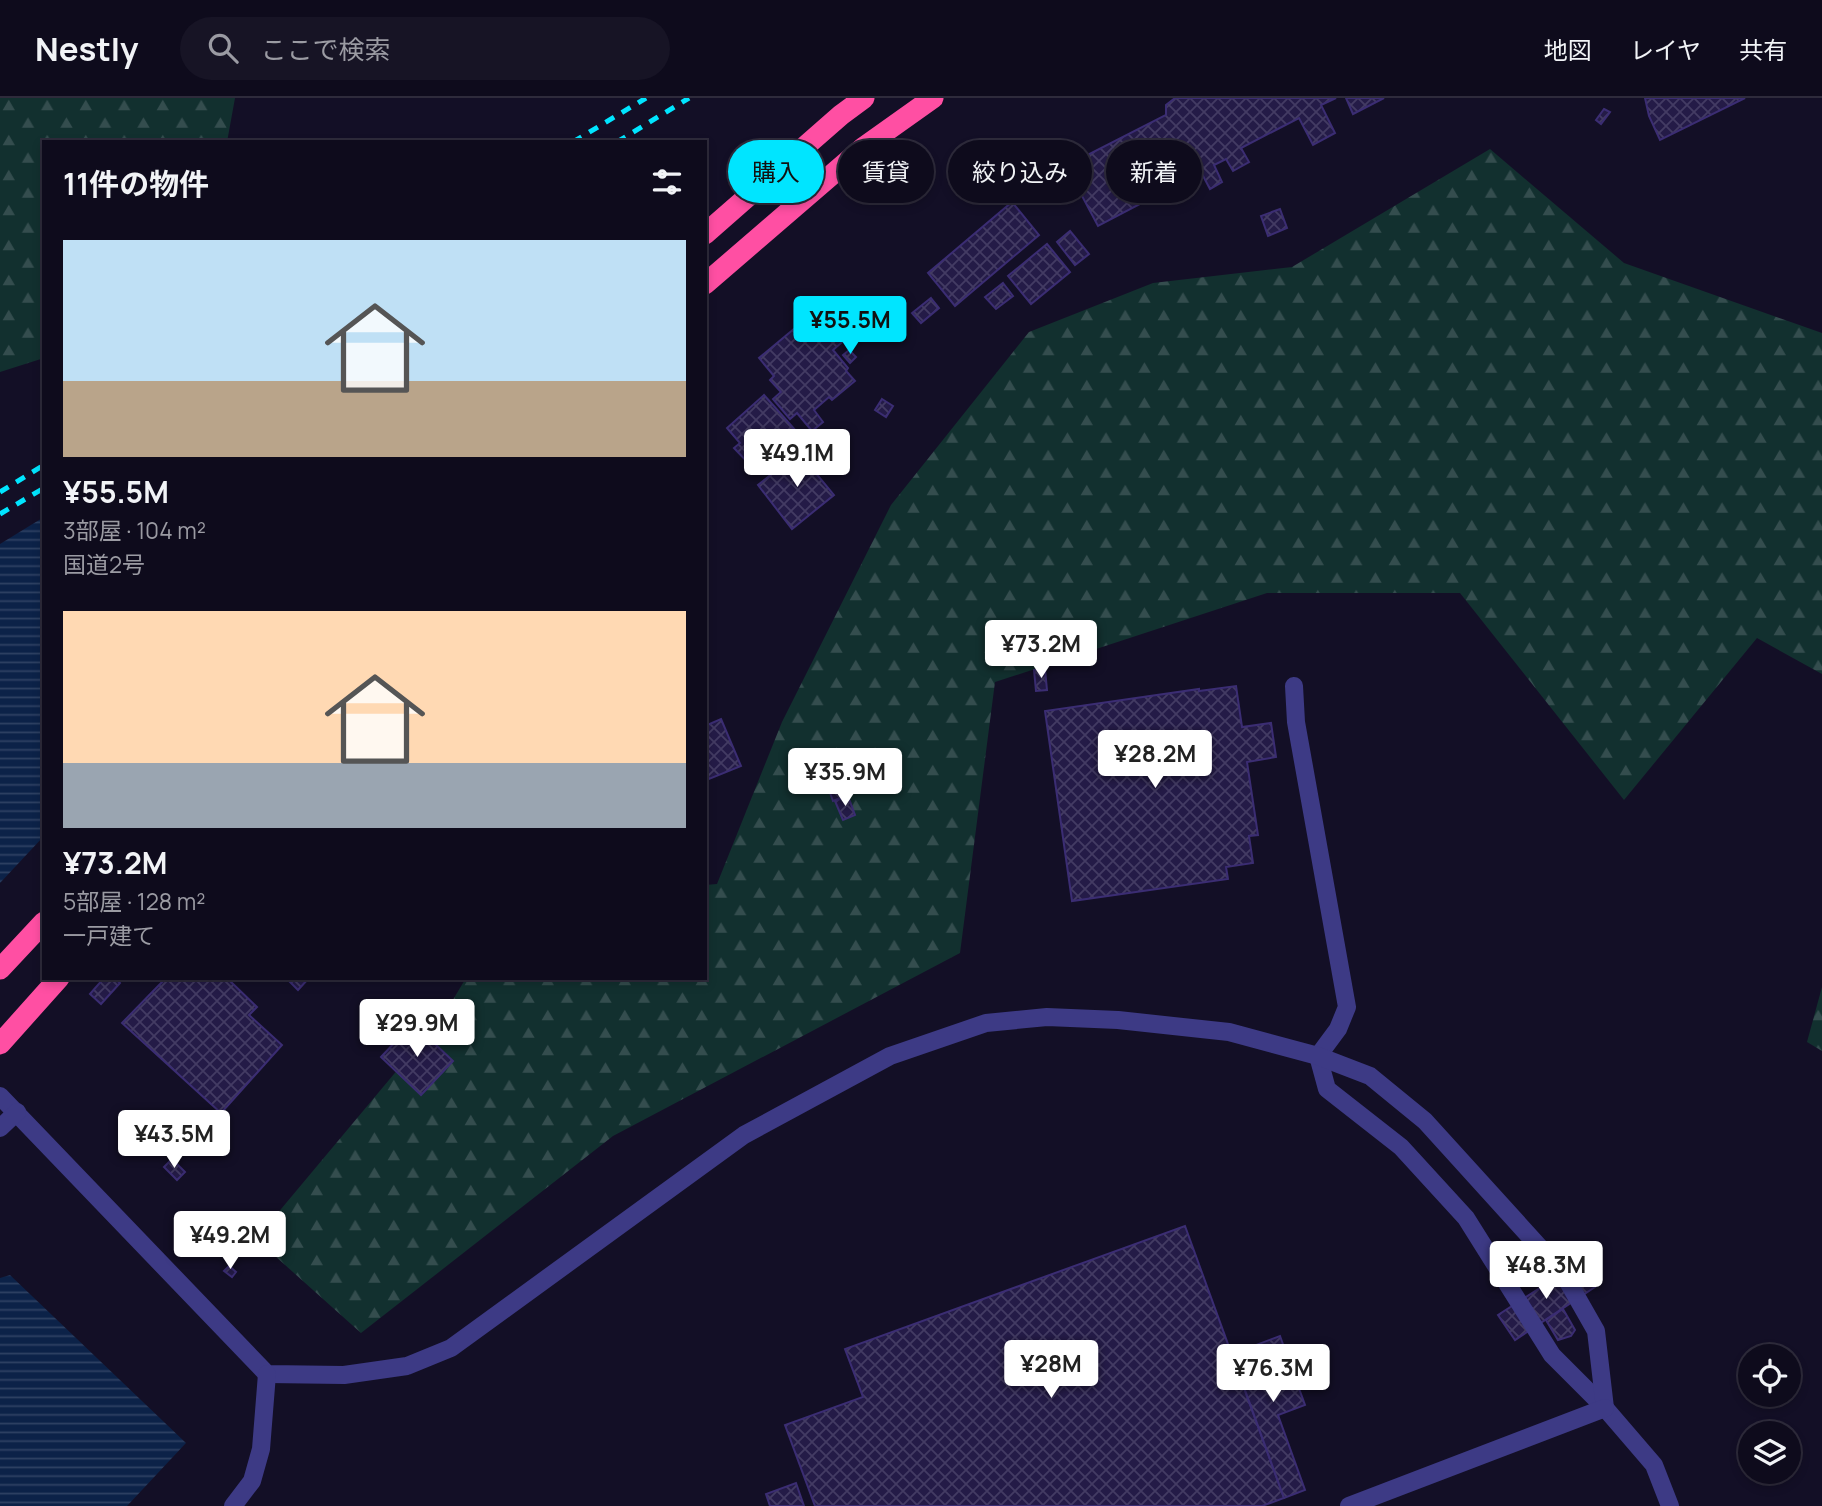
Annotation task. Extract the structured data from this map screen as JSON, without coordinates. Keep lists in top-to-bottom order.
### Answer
{
  "page": {
    "header": "Nestly",
    "search": "ここで検索",
    "nav": ["地図", "レイヤ", "共有"],
    "chip": [
      "購入",
      "賃貸",
      "絞り込み",
      "新着"
    ],
    "heading": "11件の物件",
    "list": [
      {
        "name": "¥55.5M",
        "note": "3部屋 · 104 m² · 国道2号"
      },
      {
        "name": "¥73.2M",
        "note": "5部屋 · 128 m² · 一戸建て"
      }
    ],
    "price": [
      "¥55.5M",
      "¥49.1M",
      "¥73.2M",
      "¥28.2M",
      "¥35.9M",
      "¥29.9M",
      "¥43.5M",
      "¥49.2M",
      "¥48.3M",
      "¥28M",
      "¥76.3M"
    ]
  }
}
